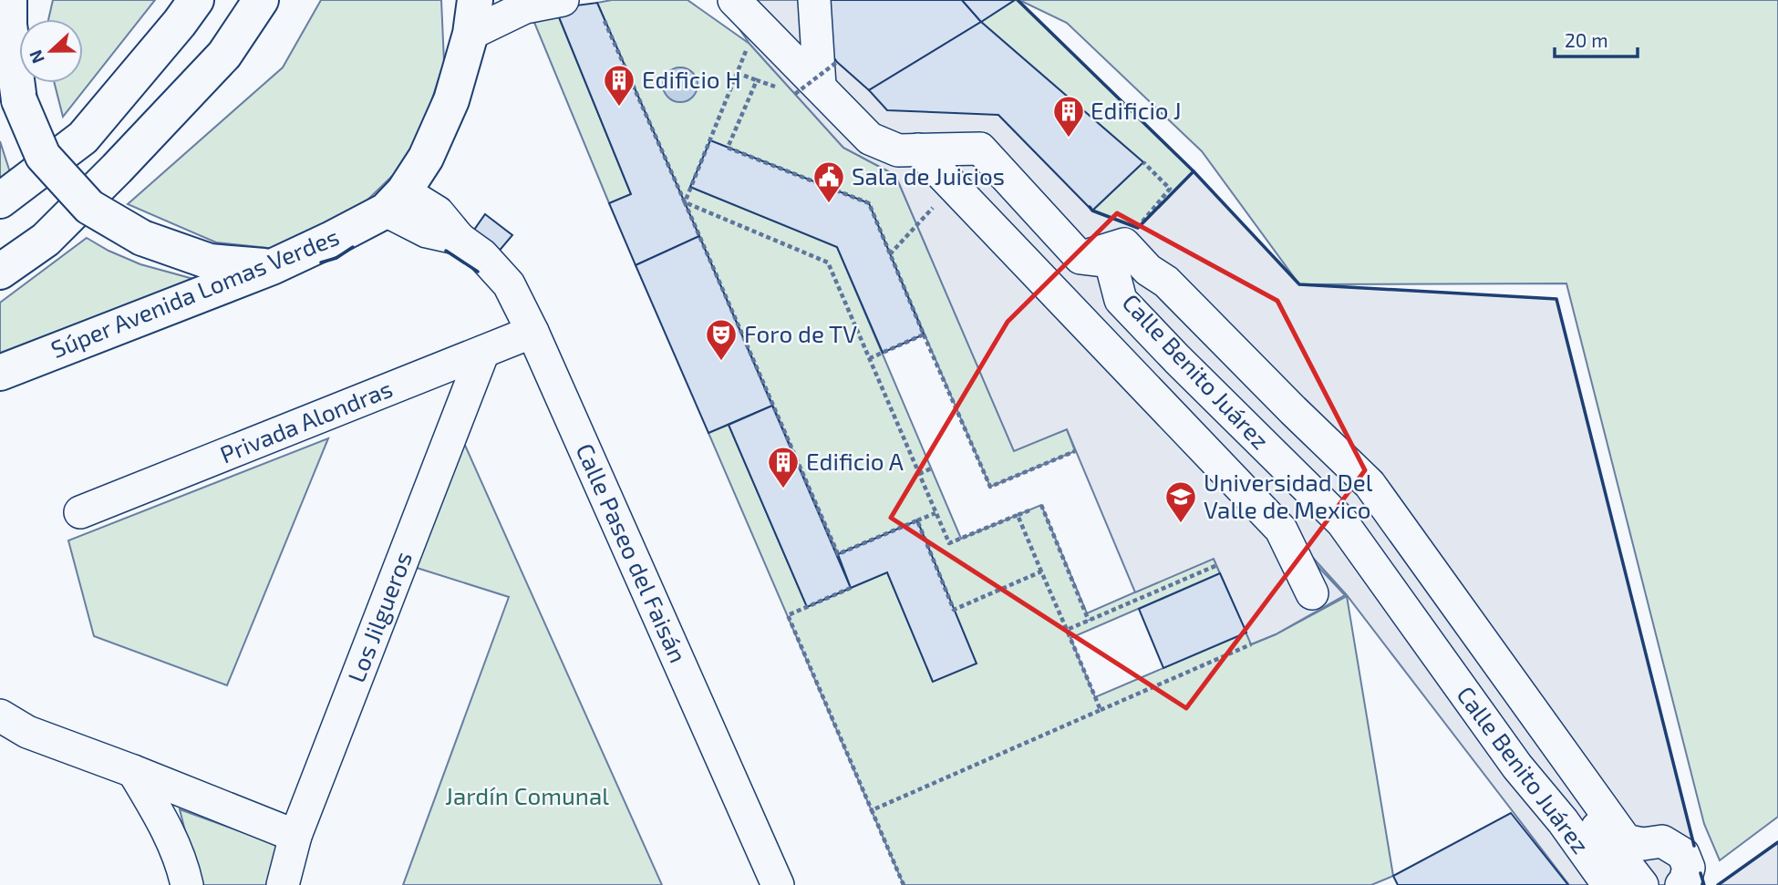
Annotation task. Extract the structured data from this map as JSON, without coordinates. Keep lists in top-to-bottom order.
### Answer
{
  "streets": {
    "main road": ["Súper Avenida Lomas Verdes"],
    "street": [
      "Calle Benito Juárez",
      "Privada Alondras",
      "Calle Paseo del Faisán",
      "Los Jilgueros"
    ]
  },
  "crossings": [
    ["Súper Avenida Lomas Verdes", "Calle Paseo del Faisán"],
    ["Privada Alondras", "Calle Paseo del Faisán"],
    ["Privada Alondras", "Los Jilgueros"]
  ],
  "parks": ["Jardín Comunal"],
  "places": {
    "building": ["Edificio H", "Edificio J", "Edificio A"],
    "public building": ["Sala de Juicios"],
    "theatre": ["Foro de TV"],
    "school or university": ["Universidad Del Valle de Mexico"]
  },
  "scale_bar": "20 m",
  "north": "left"
}
